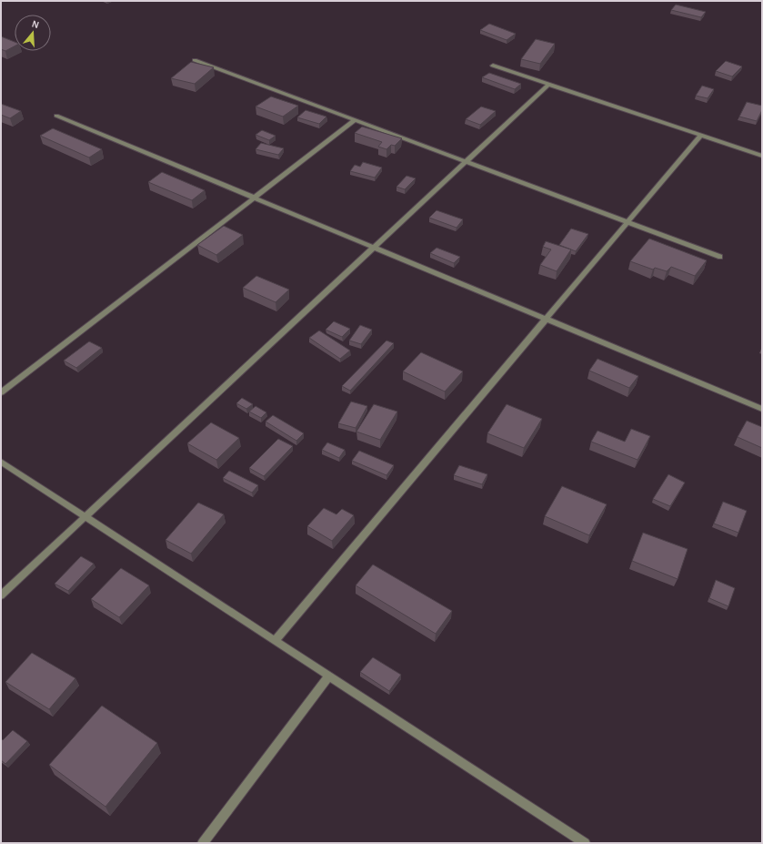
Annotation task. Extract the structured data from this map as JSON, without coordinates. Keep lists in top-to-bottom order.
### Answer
{
  "north": "top"
}
